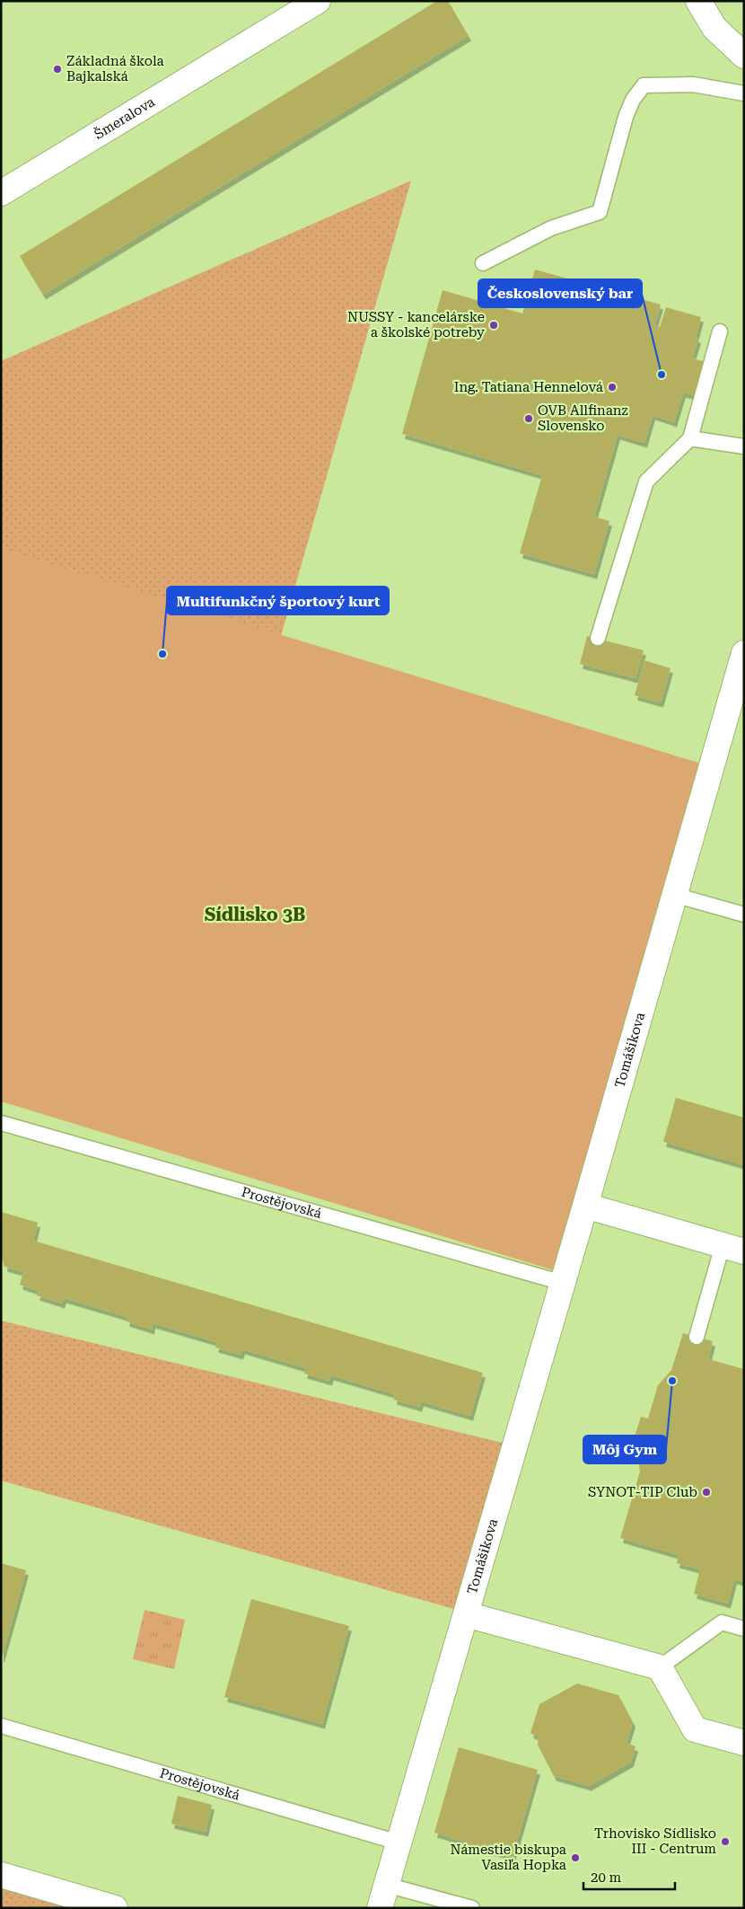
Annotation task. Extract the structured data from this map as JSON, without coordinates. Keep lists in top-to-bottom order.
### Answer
{
  "streets": {
    "street": ["Šmeralova", "Tomášikova"],
    "lane": ["Prostějovská"]
  },
  "crossings": [
    ["Tomášikova", "Prostějovská"]
  ],
  "districts": ["Sídlisko 3B"],
  "places": [
    "Základná škola Bajkalská",
    "NUSSY - kancelárske a školské potreby",
    "Československý bar",
    "Ing. Tatiana Hennelová",
    "OVB Allfinanz Slovensko",
    "Multifunkčný športový kurt",
    "Môj Gym",
    "SYNOT-TIP Club",
    "Trhovisko Sídlisko III - Centrum",
    "Námestie biskupa Vasiľa Hopka"
  ],
  "scale_bar": "20 m"
}
